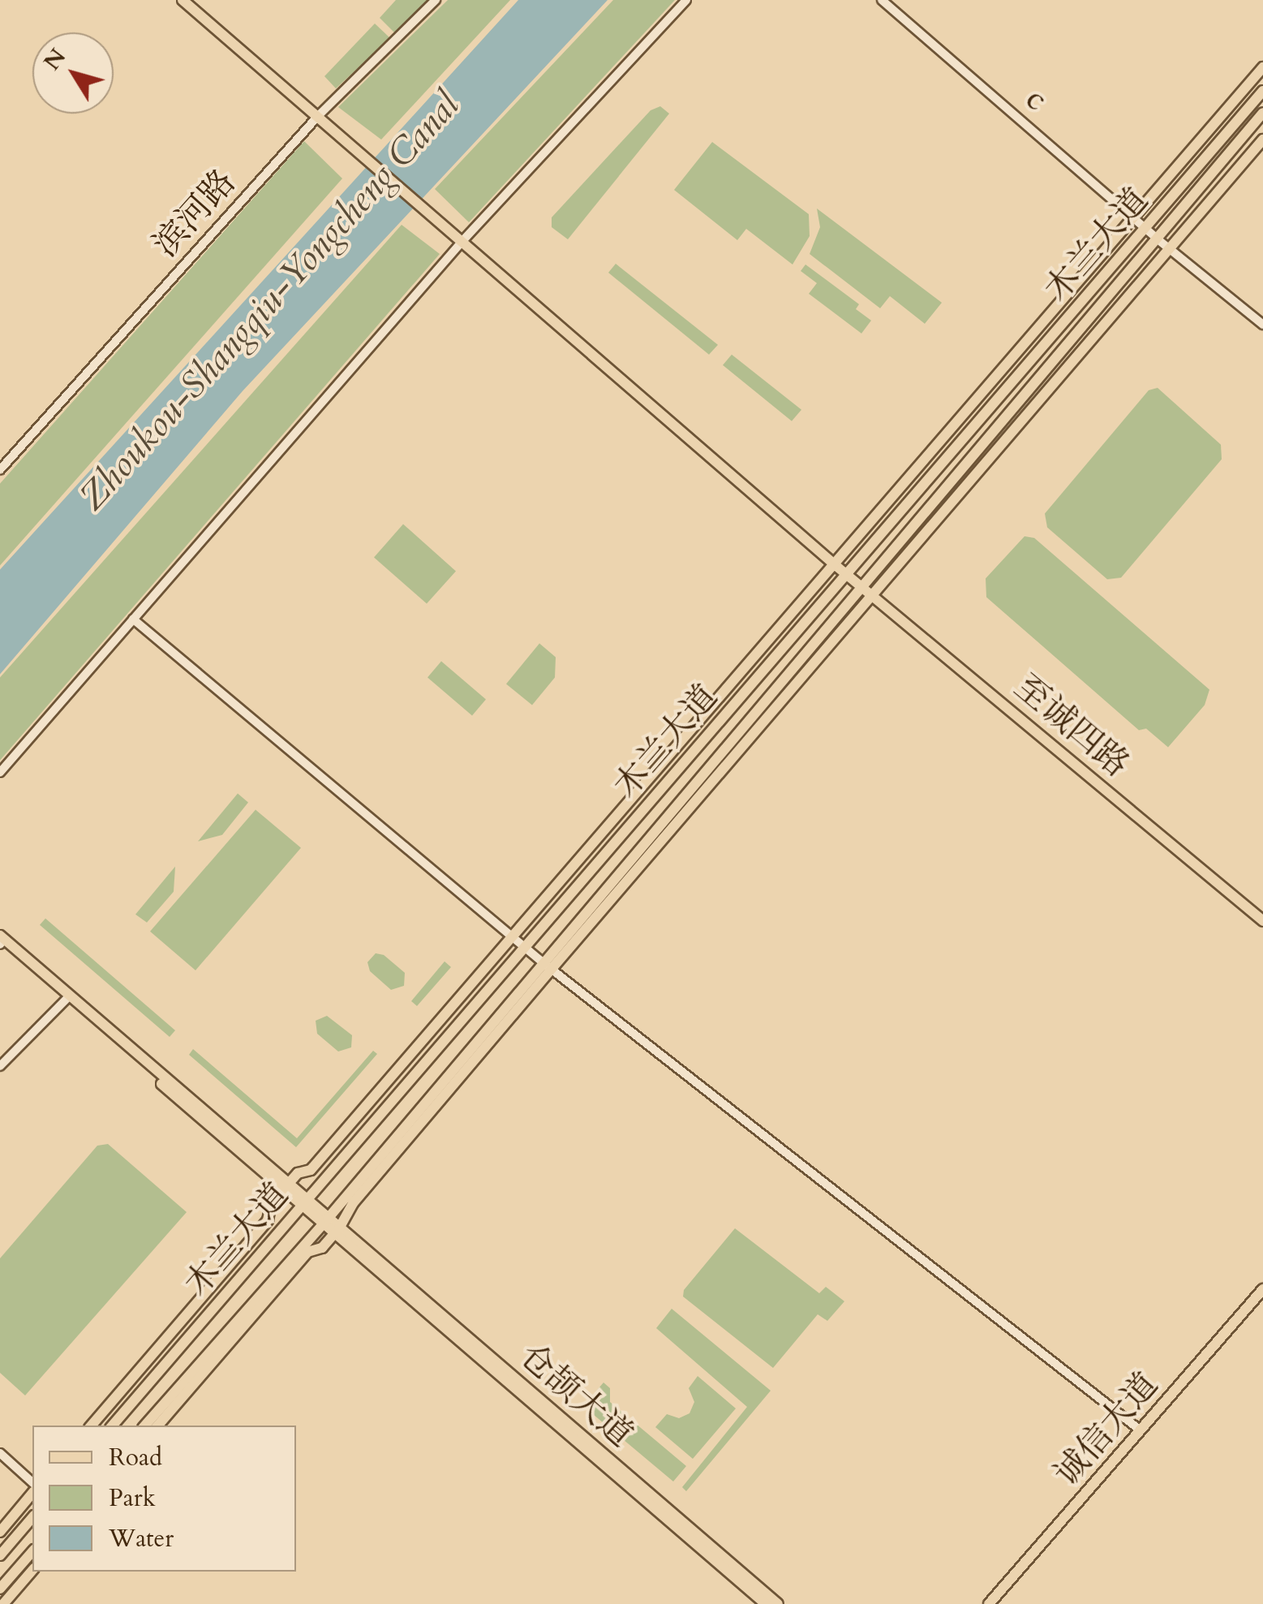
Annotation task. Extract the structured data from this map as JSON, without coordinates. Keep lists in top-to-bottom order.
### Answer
{
  "streets": {
    "main road": [
      "木兰大道",
      "至诚四路",
      "仓颉大道",
      "诚信大道"
    ],
    "street": ["c", "滨河路"]
  },
  "crossings": [
    ["c", "木兰大道"],
    ["滨河路", "至诚四路"],
    ["木兰大道", "至诚四路"]
  ],
  "water": ["Zhoukou-Shangqiu-Yongcheng Canal"],
  "legend": ["Road", "Park", "Water"],
  "north": "top left"
}
